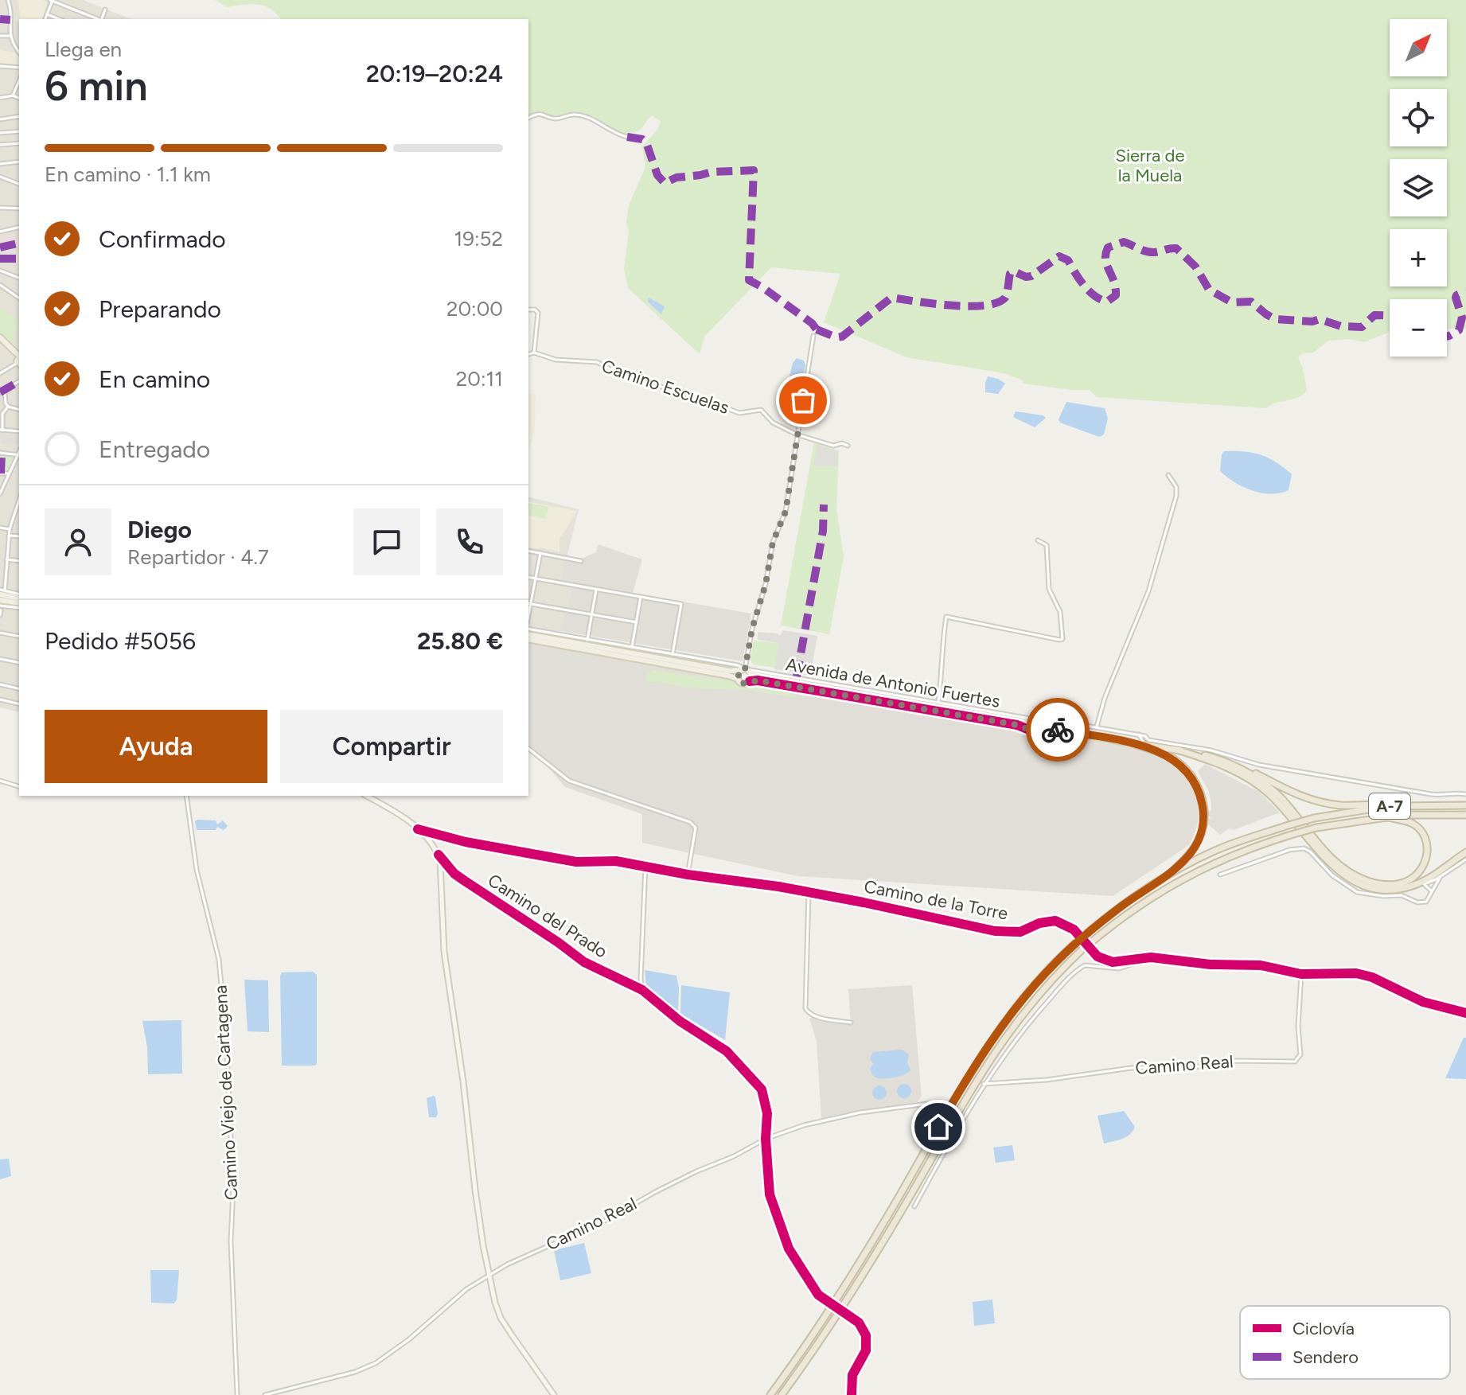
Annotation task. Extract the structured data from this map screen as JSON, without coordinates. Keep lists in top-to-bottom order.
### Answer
{
  "streets": {
    "highway": ["A-7"],
    "main road": ["Avenida de Antonio Fuertes"],
    "street": [
      "Camino Escuelas",
      "Camino de la Torre",
      "Camino del Prado",
      "Camino Real",
      "Camino Viejo de Cartagena"
    ]
  },
  "crossings": [
    ["Camino de la Torre", "Camino Real"],
    ["Camino del Prado", "Camino Real"]
  ],
  "parks": ["Sierra de la Muela"],
  "legend": ["Ciclovía", "Sendero"],
  "north": "top right",
  "page": {
    "map_buttons": ["+", "−"],
    "heading": ["6 min", "Llega en", "20:19–20:24"],
    "panel": [
      "Diego",
      "Repartidor · 4.7",
      "Pedido #5056",
      "25.80 €"
    ],
    "bar": "En camino · 1.1 km",
    "list": [
      ["Confirmado", "19:52"],
      ["Preparando", "20:00"],
      ["En camino", "20:11"],
      "Entregado"
    ],
    "buttons": ["Ayuda", "Compartir"]
  }
}
